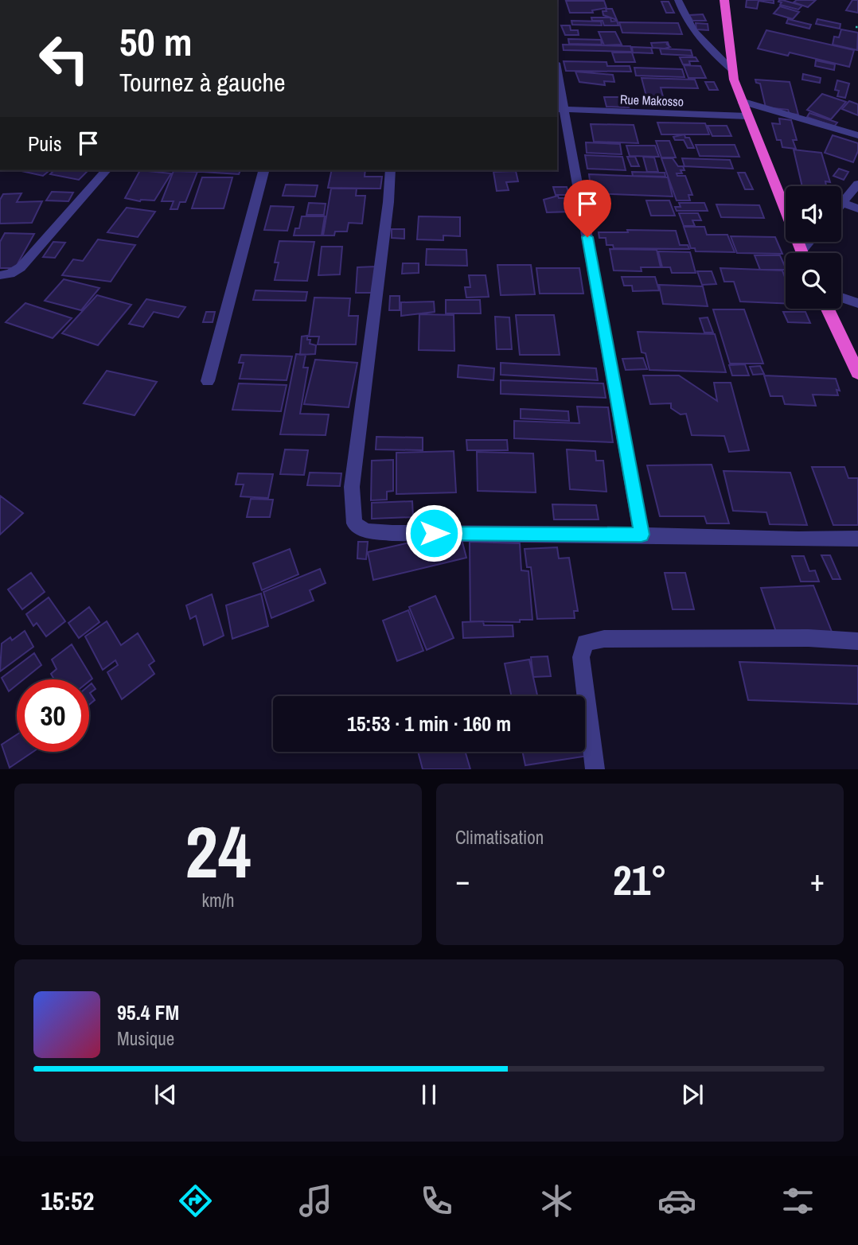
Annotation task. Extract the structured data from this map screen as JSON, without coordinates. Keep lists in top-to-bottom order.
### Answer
{
  "streets": {
    "street": ["Rue Makosso"]
  },
  "page": {
    "turn": ["50 m", "Tournez à gauche"],
    "then": "Puis",
    "limit": "30",
    "trip": "15:53 · 1 min · 160 m",
    "tile": [
      ["24", "km/h"],
      "Climatisation"
    ],
    "heat": ["−", "21°", "+"],
    "song": ["95.4 FM", "Musique"],
    "tabs": "15:52"
  }
}
